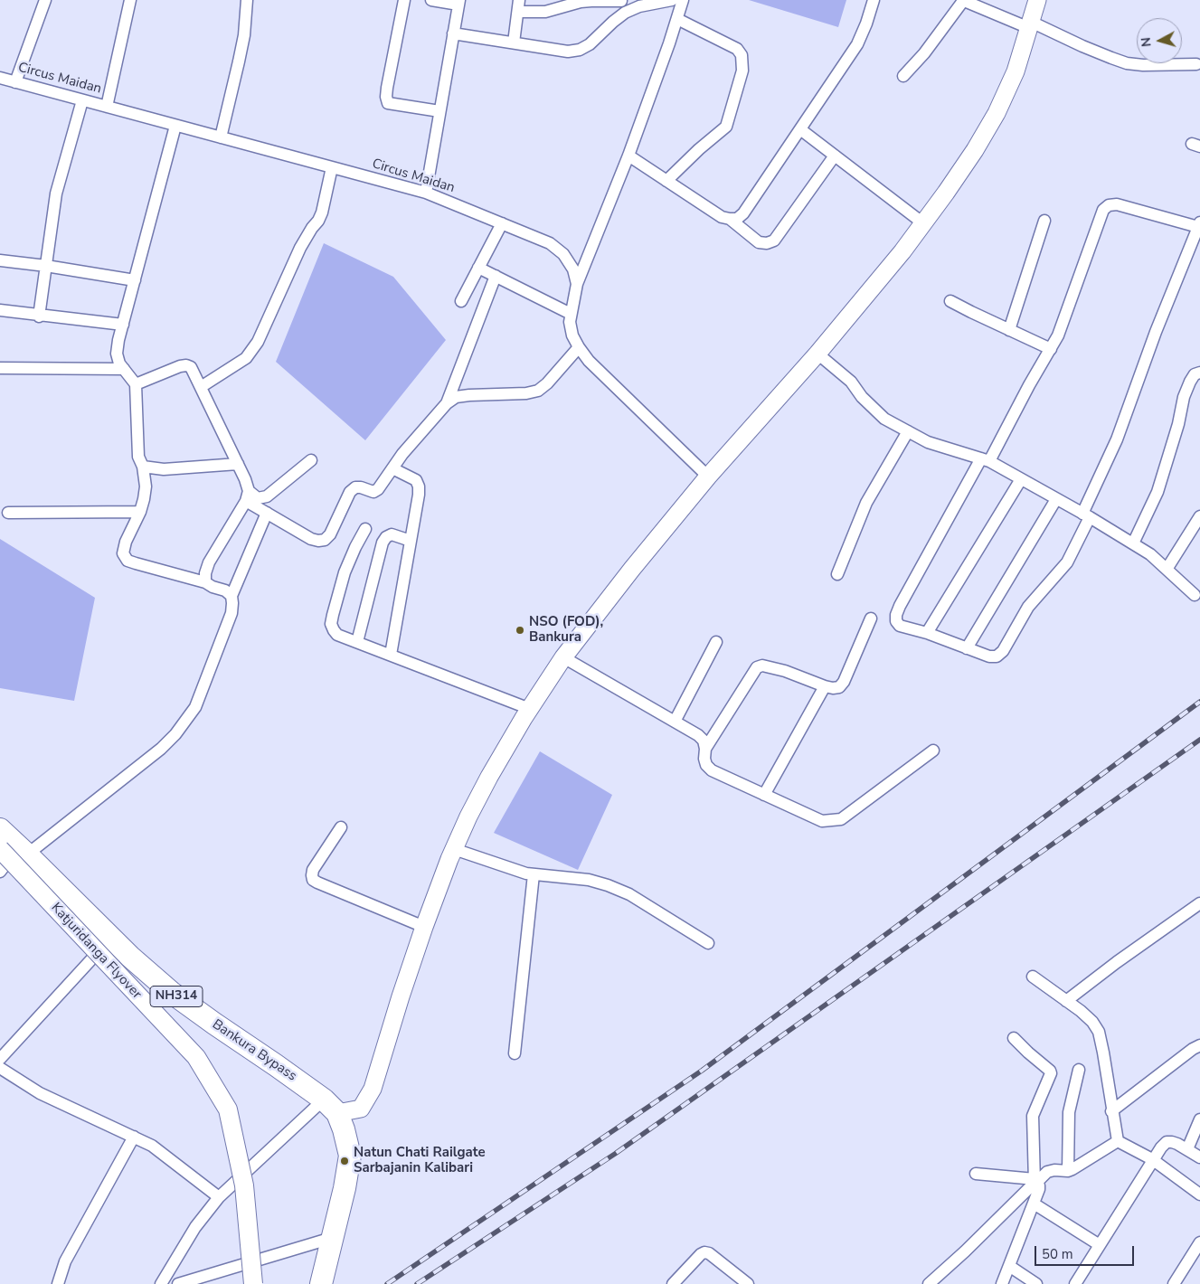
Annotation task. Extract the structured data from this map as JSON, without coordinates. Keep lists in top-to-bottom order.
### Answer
{
  "streets": {
    "highway": ["NH314", "Bankura Bypass"],
    "main road": ["Katjuridanga Flyover"],
    "street": ["Circus Maidan"]
  },
  "crossings": [
    ["Katjuridanga Flyover", "Bankura Bypass"]
  ],
  "places": ["NSO (FOD), Bankura", "Natun Chati Railgate Sarbajanin Kalibari"],
  "scale_bar": "50 m",
  "north": "left"
}
